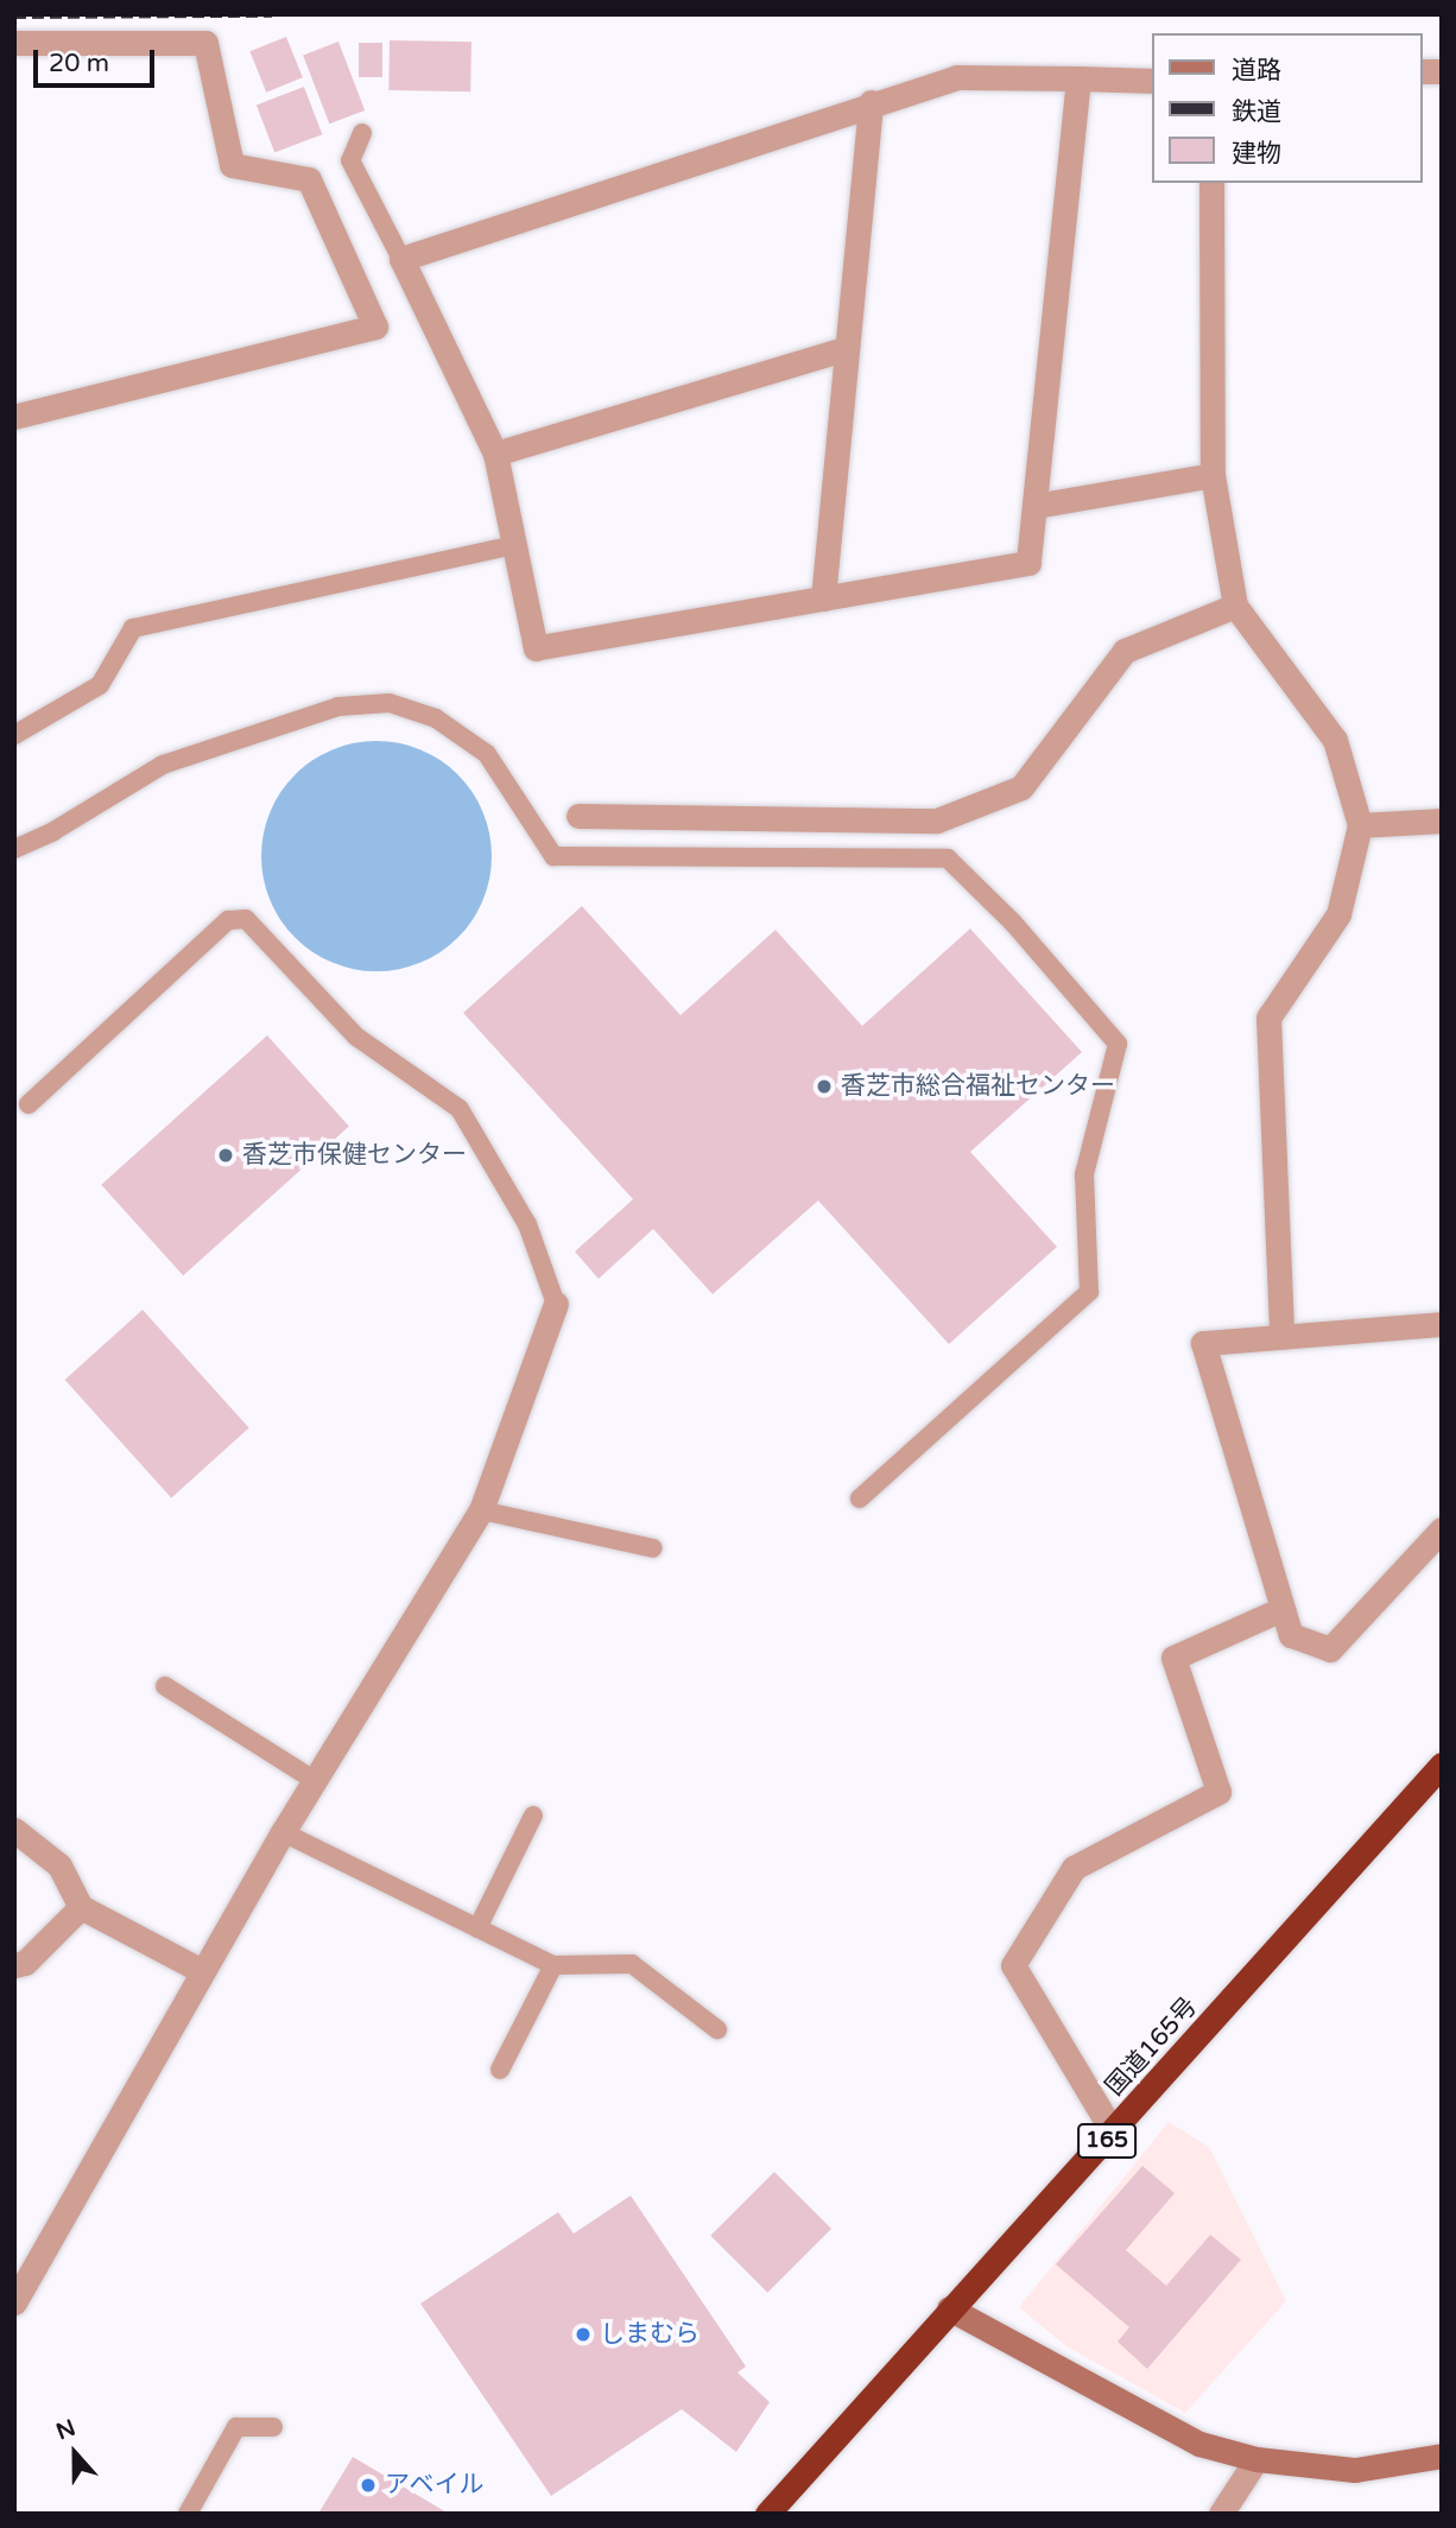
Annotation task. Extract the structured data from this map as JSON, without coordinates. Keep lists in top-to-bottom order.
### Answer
{
  "streets": {
    "highway": ["国道165号", "165"]
  },
  "places": [
    "香芝市総合福祉センター",
    "香芝市保健センター",
    "しまむら",
    "アベイル"
  ],
  "legend": ["道路", "鉄道", "建物"],
  "scale_bar": "20 m",
  "north": "top"
}
